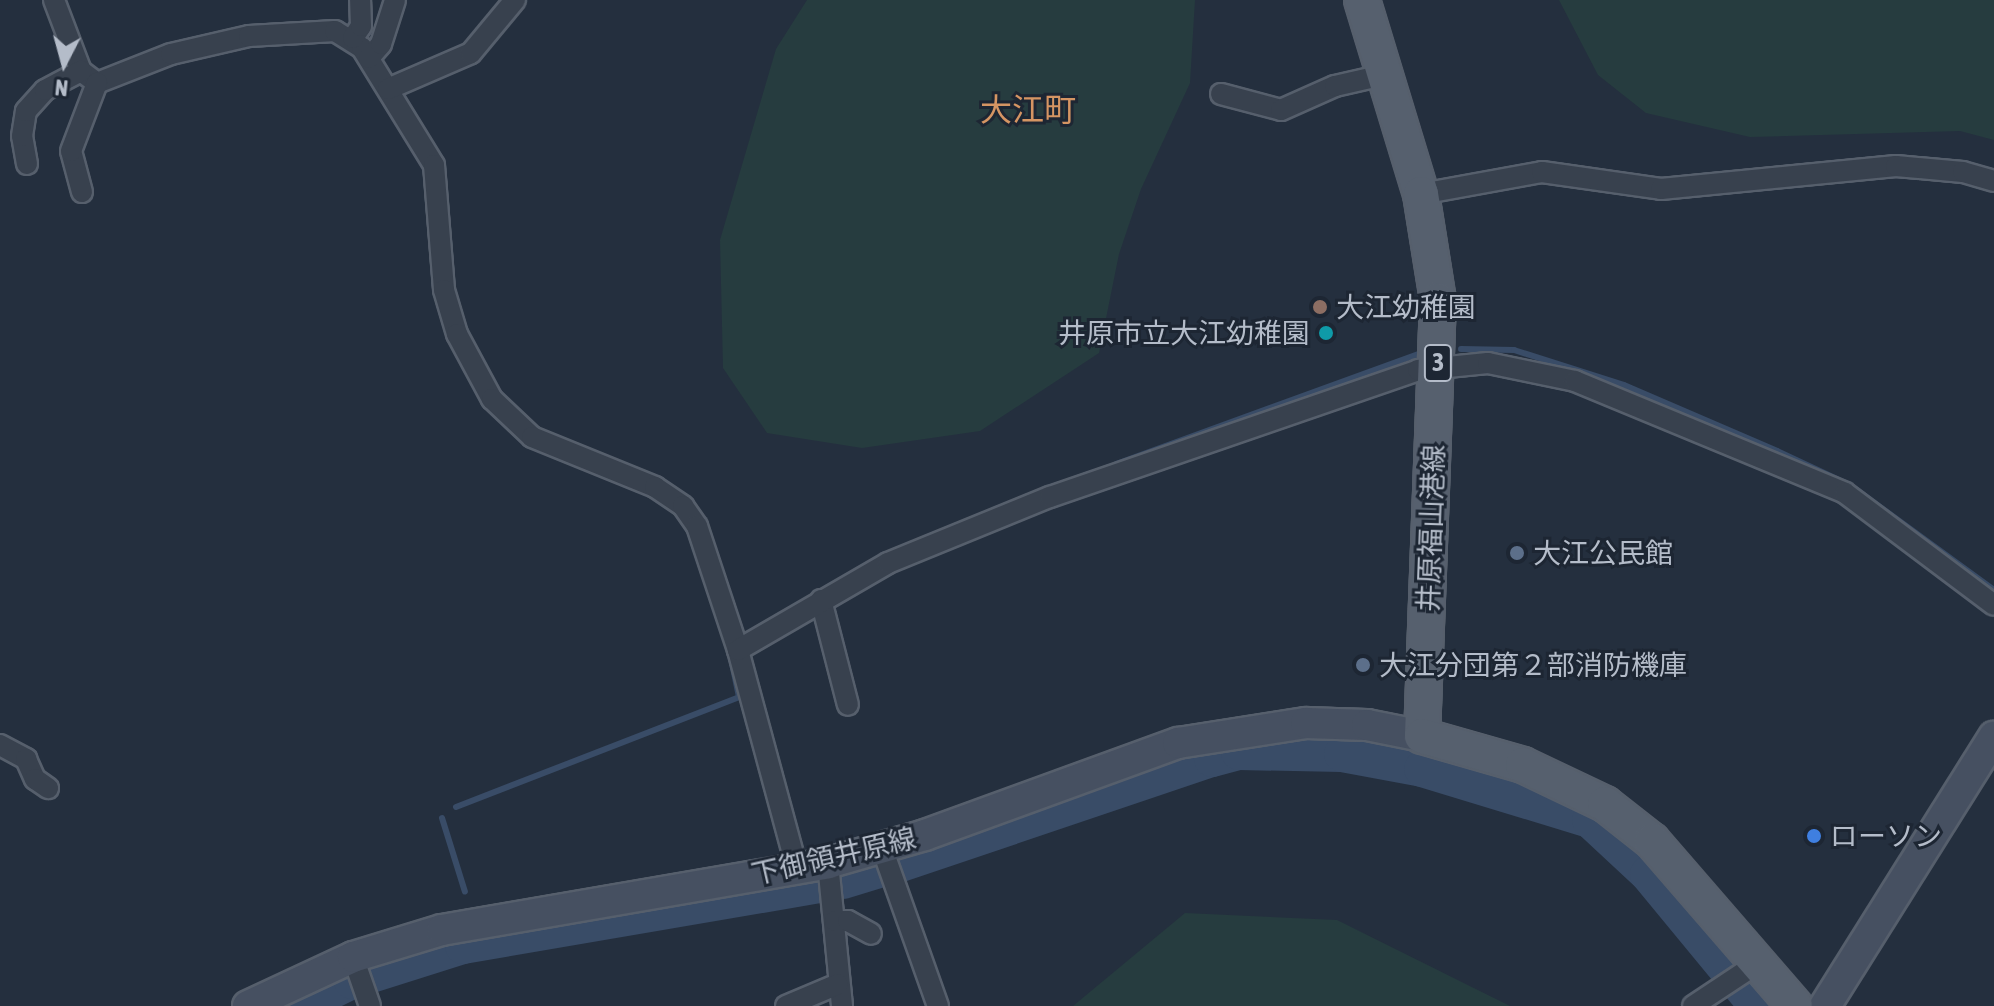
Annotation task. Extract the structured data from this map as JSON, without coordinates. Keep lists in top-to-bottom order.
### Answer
{
  "streets": {
    "main road": ["3", "井原福山港線", "下御領井原線"]
  },
  "crossings": [
    ["井原福山港線", "下御領井原線"]
  ],
  "districts": ["大江町"],
  "places": [
    "大江幼稚園",
    "井原市立大江幼稚園",
    "大江公民館",
    "大江分団第２部消防機庫",
    "ローソン"
  ],
  "north": "bottom"
}
